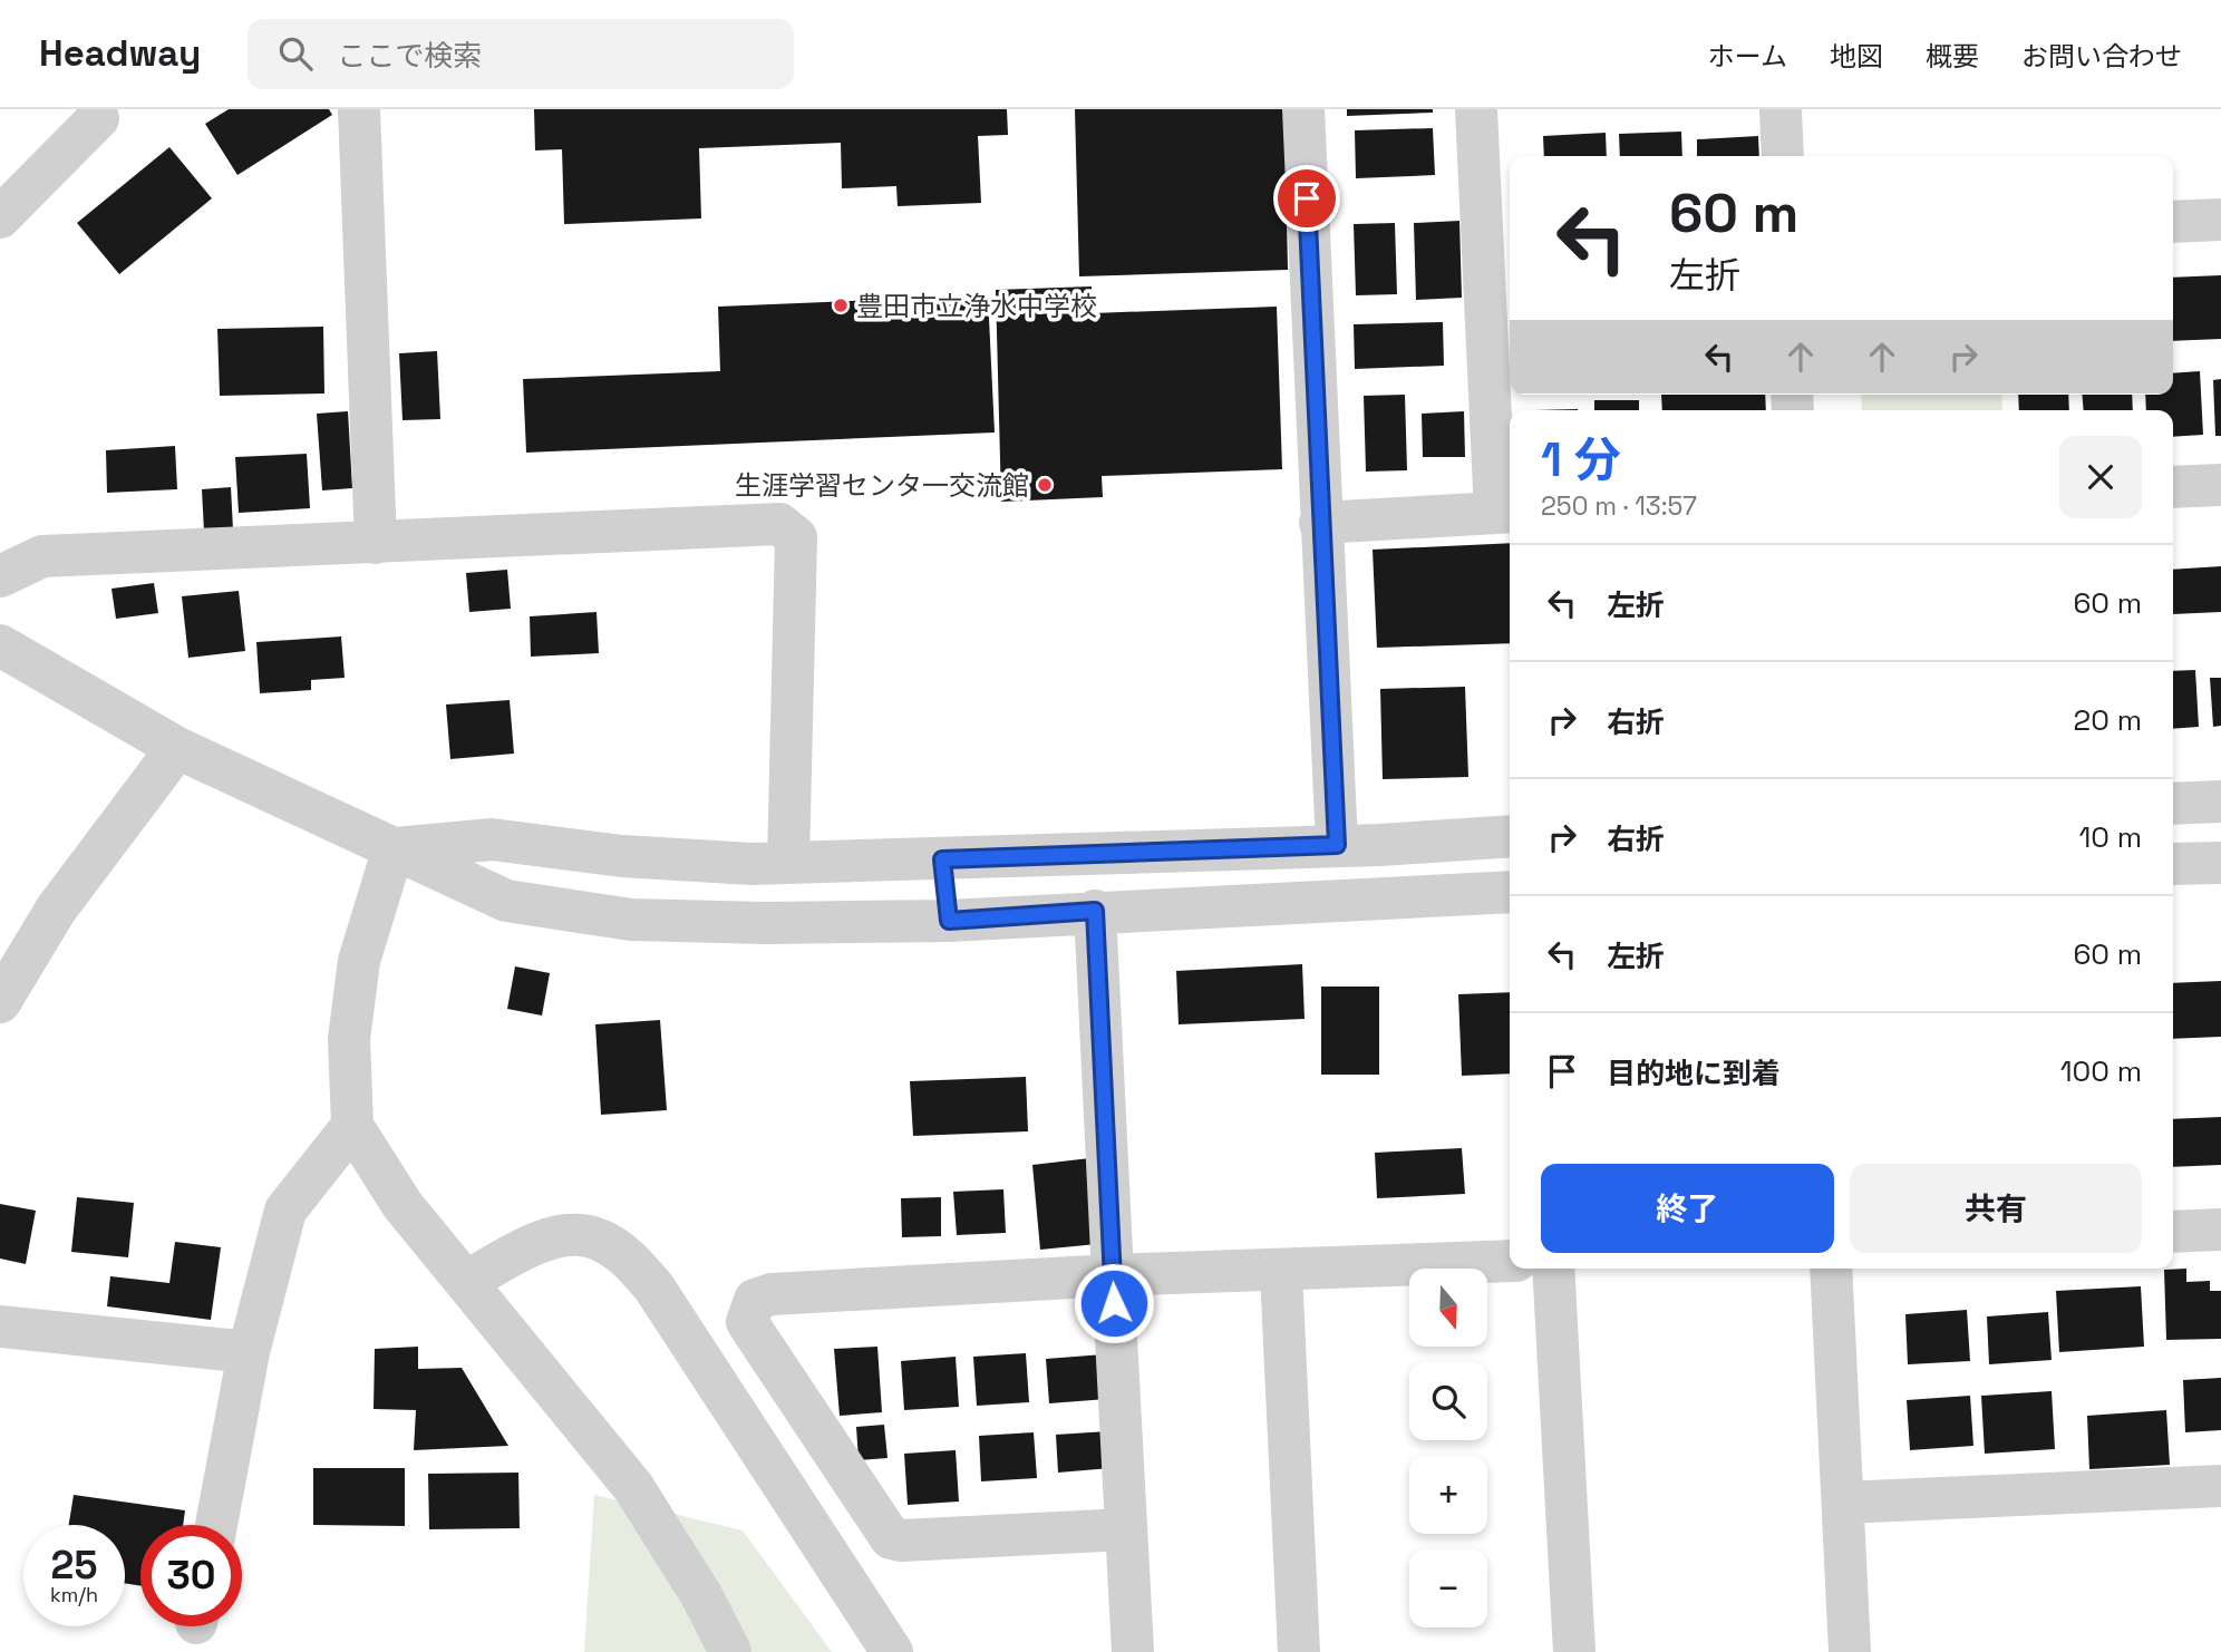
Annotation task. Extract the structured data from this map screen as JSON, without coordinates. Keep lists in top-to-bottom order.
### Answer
{
  "places": ["豊田市立浄水中学校", "生涯学習センタ一交流館"],
  "north": "bottom",
  "page": {
    "header": "Headway",
    "search": "ここで検索",
    "nav": [
      "ホーム",
      "地図",
      "概要",
      "お問い合わせ"
    ],
    "turn": ["60 m", "左折"],
    "heading": ["1 分", "250 m · 13:57"],
    "list": [
      {
        "name": "左折",
        "value": "60 m"
      },
      {
        "name": "右折",
        "value": "20 m"
      },
      {
        "name": "右折",
        "value": "10 m"
      },
      {
        "name": "左折",
        "value": "60 m"
      },
      {
        "name": "目的地に到着",
        "value": "100 m"
      }
    ],
    "buttons": ["終了", "共有"],
    "map_buttons": ["+", "−"],
    "speed": "25 km/h",
    "limit": "30"
  }
}
